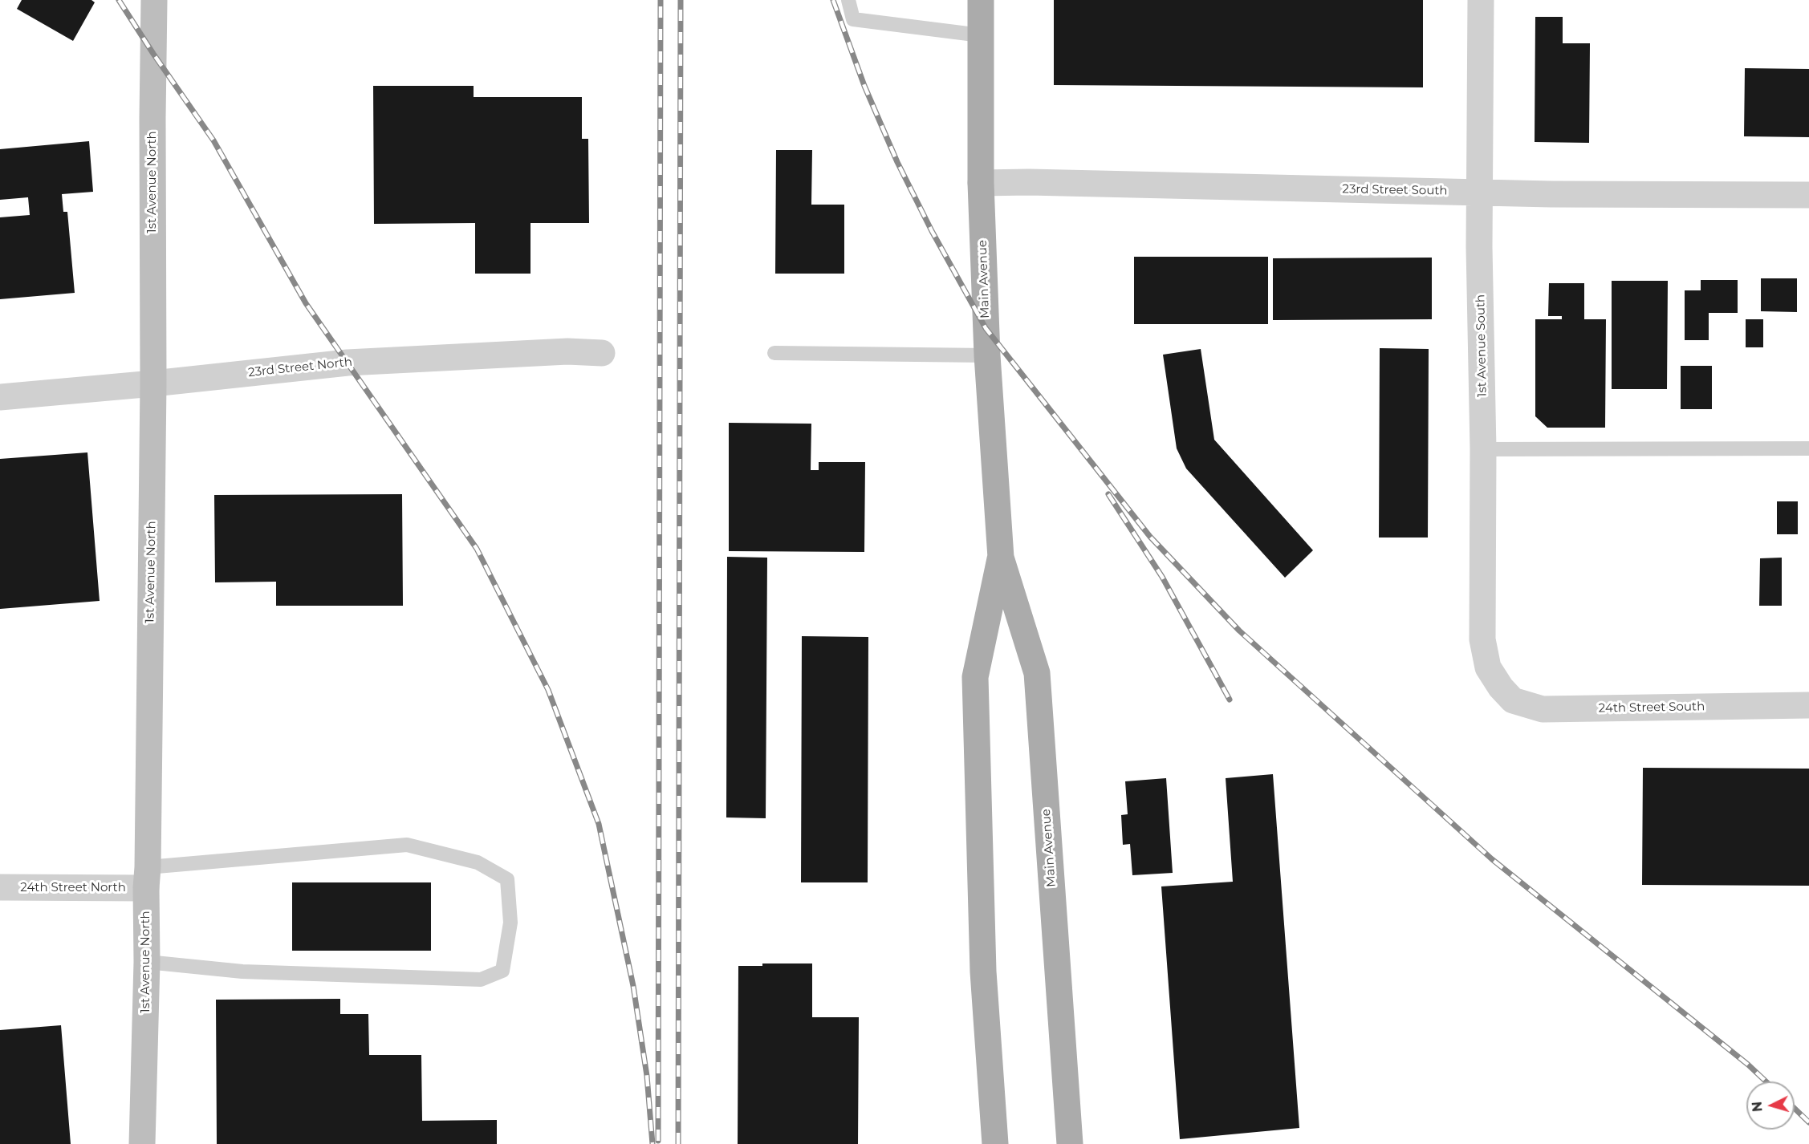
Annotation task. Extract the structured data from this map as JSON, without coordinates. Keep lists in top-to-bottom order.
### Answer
{
  "streets": {
    "main road": ["Main Avenue"],
    "street": [
      "1st Avenue North",
      "23rd Street South",
      "1st Avenue South",
      "23rd Street North",
      "24th Street South",
      "24th Street North"
    ]
  },
  "crossings": [
    ["1st Avenue North", "23rd Street North"],
    ["1st Avenue North", "24th Street North"],
    ["23rd Street South", "Main Avenue"],
    ["23rd Street South", "1st Avenue South"],
    ["1st Avenue South", "24th Street South"]
  ],
  "north": "left"
}
